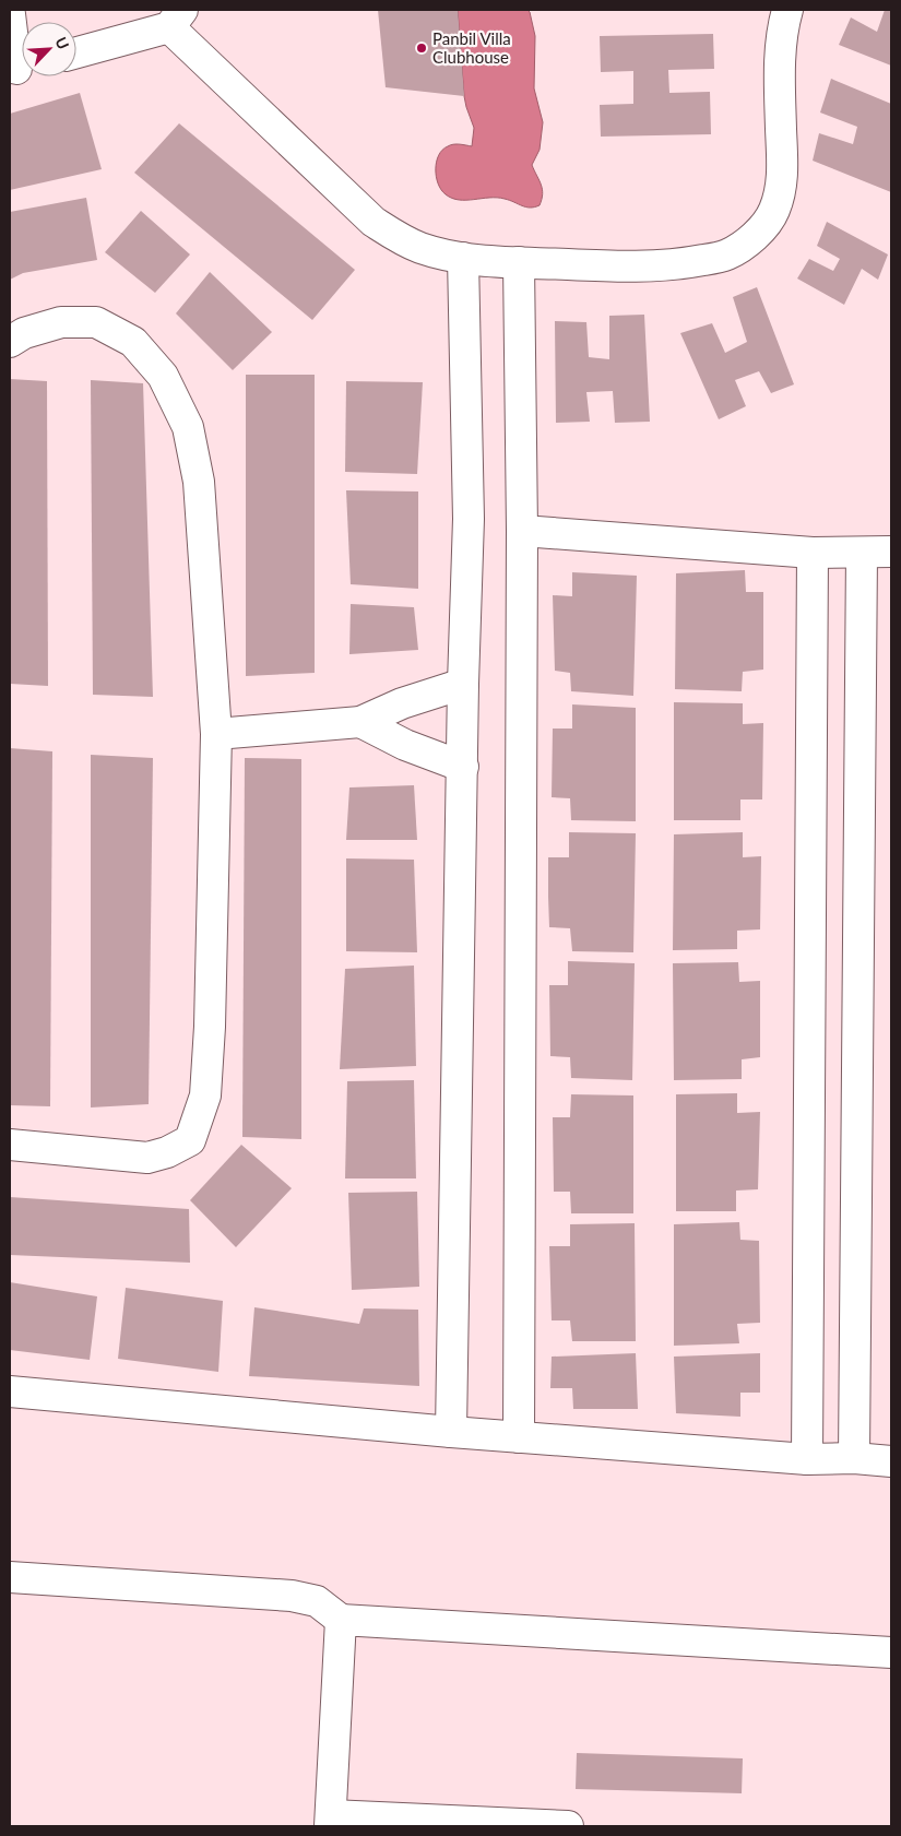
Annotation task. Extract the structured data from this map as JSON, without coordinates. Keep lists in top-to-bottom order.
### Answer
{
  "places": ["Panbil Villa Clubhouse"],
  "north": "top right"
}
